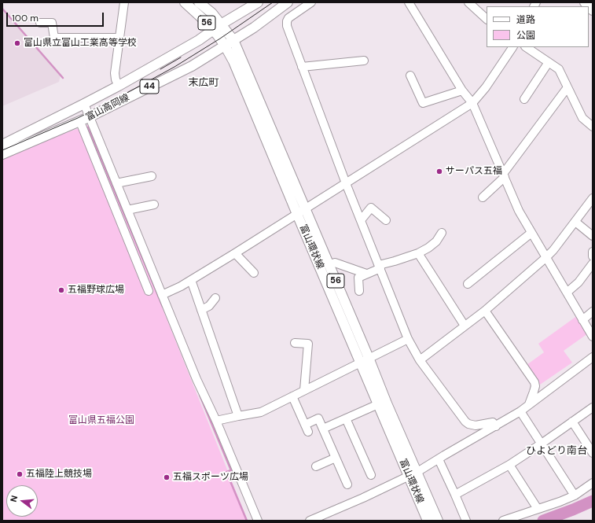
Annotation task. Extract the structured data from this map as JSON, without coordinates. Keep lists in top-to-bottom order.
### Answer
{
  "streets": {
    "main road": [
      "56",
      "44",
      "富山高岡線",
      "富山環状線"
    ]
  },
  "crossings": [
    ["富山高岡線", "富山環状線"]
  ],
  "districts": ["末広町", "ひよどり南台"],
  "parks": ["富山県五福公園"],
  "places": [
    "富山県立富山工業高等学校",
    "サーパス五福",
    "五福野球広場",
    "五福陸上競技場",
    "五福スポーツ広場"
  ],
  "legend": ["道路", "公園"],
  "scale_bar": "100 m",
  "north": "left"
}
